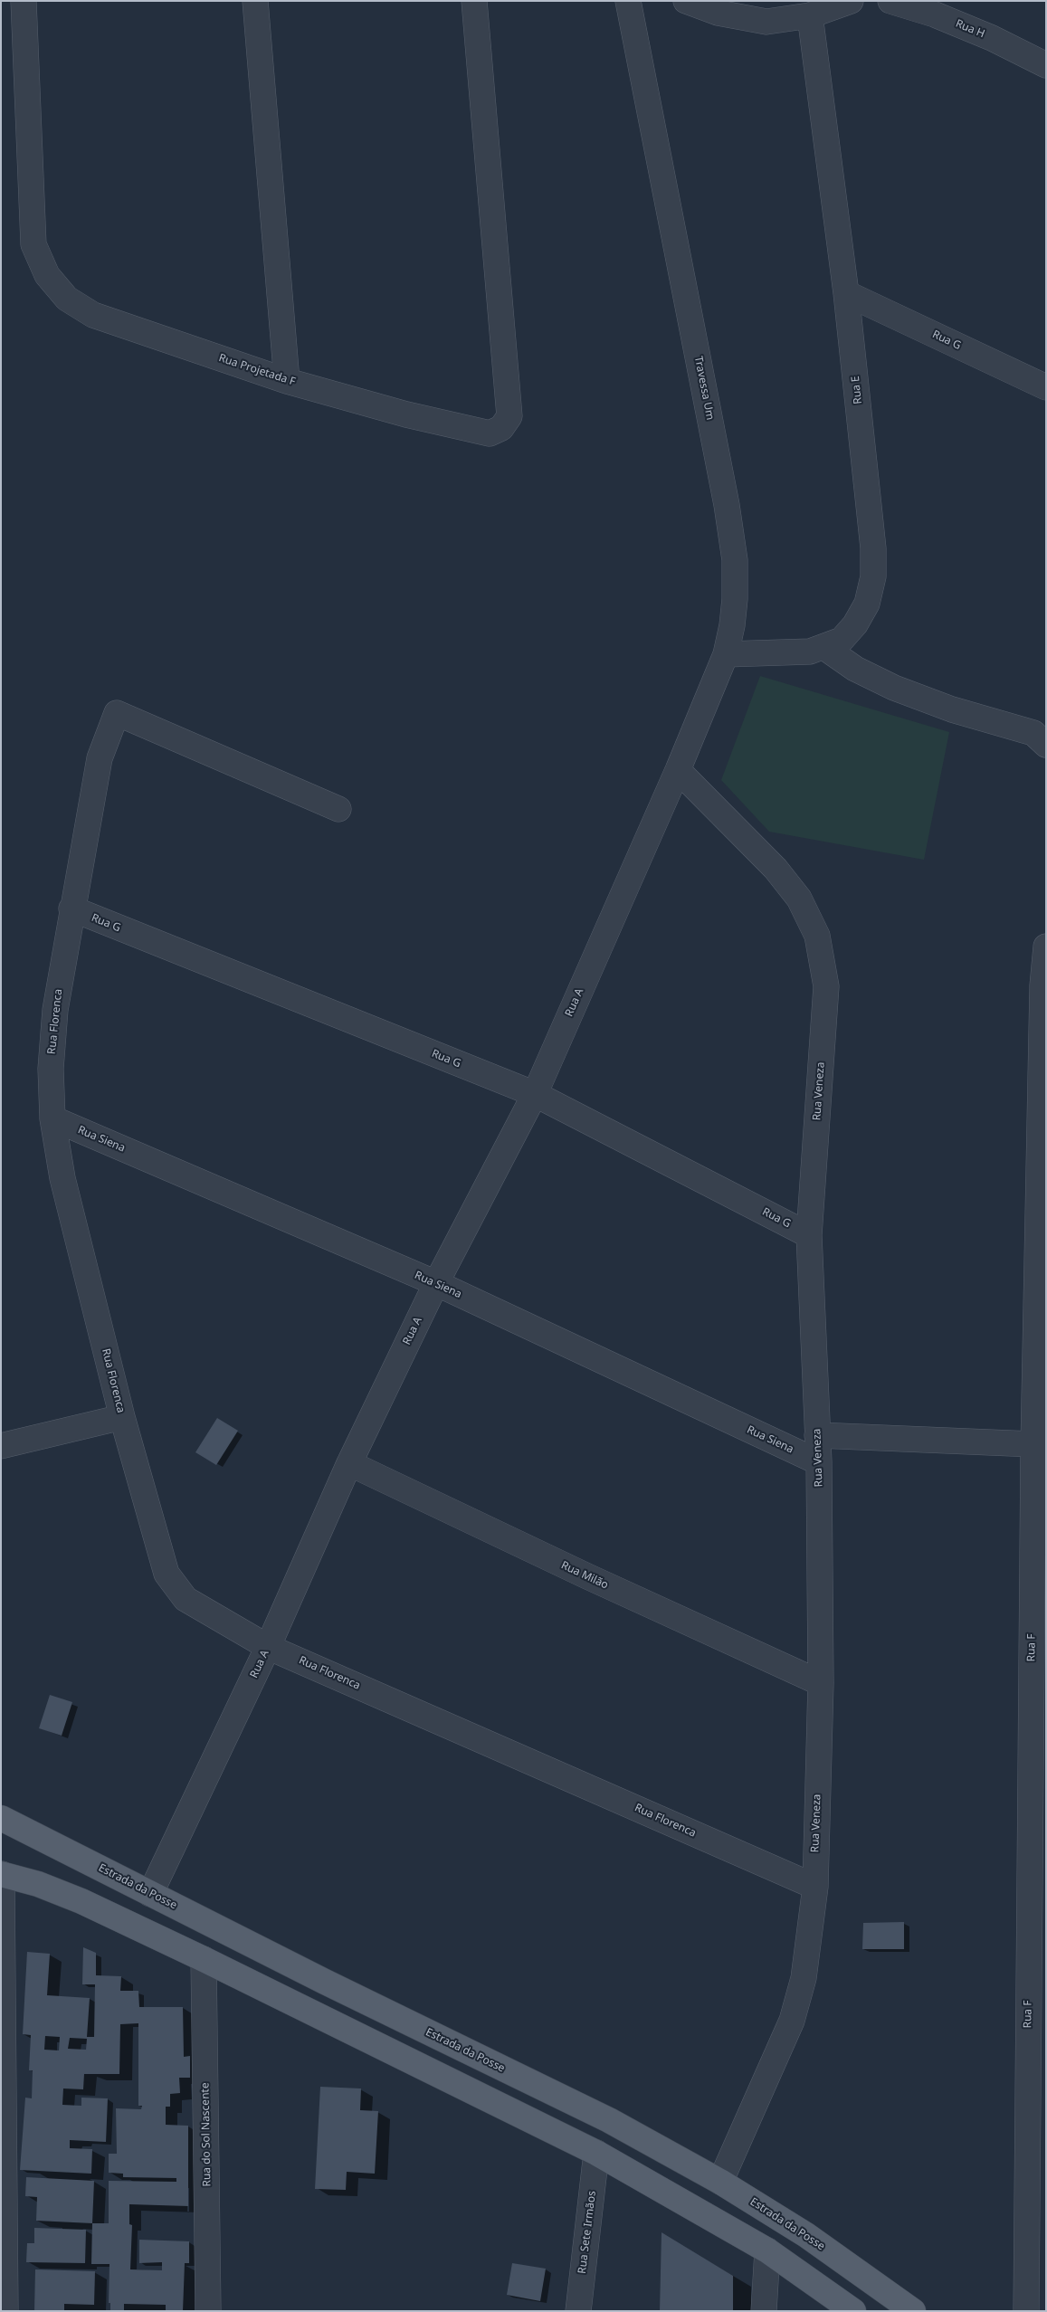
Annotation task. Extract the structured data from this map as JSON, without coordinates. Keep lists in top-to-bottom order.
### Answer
{
  "streets": {
    "main road": ["Estrada da Posse"],
    "street": [
      "Rua H",
      "Rua G",
      "Rua Projetada F",
      "Travessa Um",
      "Rua E",
      "Rua A",
      "Rua Florenca",
      "Rua Veneza",
      "Rua Siena",
      "Rua Milão",
      "Rua F",
      "Rua do Sol Nascente",
      "Rua Sete Irmãos"
    ]
  },
  "crossings": [
    ["Rua G", "Rua E"],
    ["Rua G", "Rua A"],
    ["Rua G", "Rua Florenca"],
    ["Rua G", "Rua Veneza"],
    ["Travessa Um", "Rua E"],
    ["Travessa Um", "Rua A"],
    ["Travessa Um", "Rua Veneza"],
    ["Rua A", "Rua Florenca"],
    ["Rua A", "Rua Veneza"],
    ["Rua A", "Rua Siena"],
    ["Rua A", "Rua Milão"],
    ["Rua A", "Estrada da Posse"],
    ["Rua Florenca", "Rua Veneza"],
    ["Rua Florenca", "Rua Siena"],
    ["Rua Veneza", "Rua Siena"],
    ["Rua Veneza", "Rua Milão"],
    ["Rua Veneza", "Estrada da Posse"]
  ]
}
